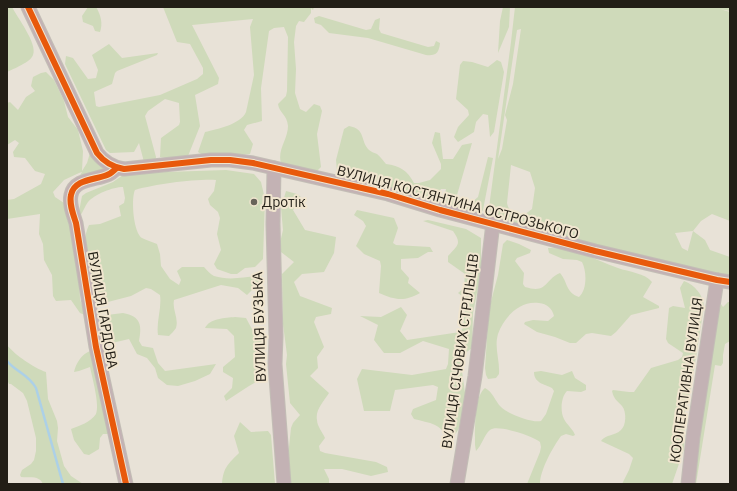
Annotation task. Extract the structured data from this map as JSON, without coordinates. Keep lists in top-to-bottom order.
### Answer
{
  "streets": {
    "street": [
      "ВУЛИЦЯ КОСТЯНТИНА ОСТРОЗЬКОГО",
      "ВУЛИЦЯ ГАРДОВА",
      "ВУЛИЦЯ БУЗЬКА",
      "ВУЛИЦЯ СІЧОВИХ СТРІЛЬЦІВ",
      "КООПЕРАТИВНА ВУЛИЦЯ"
    ]
  },
  "crossings": [
    ["ВУЛИЦЯ КОСТЯНТИНА ОСТРОЗЬКОГО", "ВУЛИЦЯ ГАРДОВА"],
    ["ВУЛИЦЯ КОСТЯНТИНА ОСТРОЗЬКОГО", "ВУЛИЦЯ БУЗЬКА"],
    ["ВУЛИЦЯ КОСТЯНТИНА ОСТРОЗЬКОГО", "ВУЛИЦЯ СІЧОВИХ СТРІЛЬЦІВ"],
    ["ВУЛИЦЯ КОСТЯНТИНА ОСТРОЗЬКОГО", "КООПЕРАТИВНА ВУЛИЦЯ"]
  ],
  "places": ["Дротік"]
}
